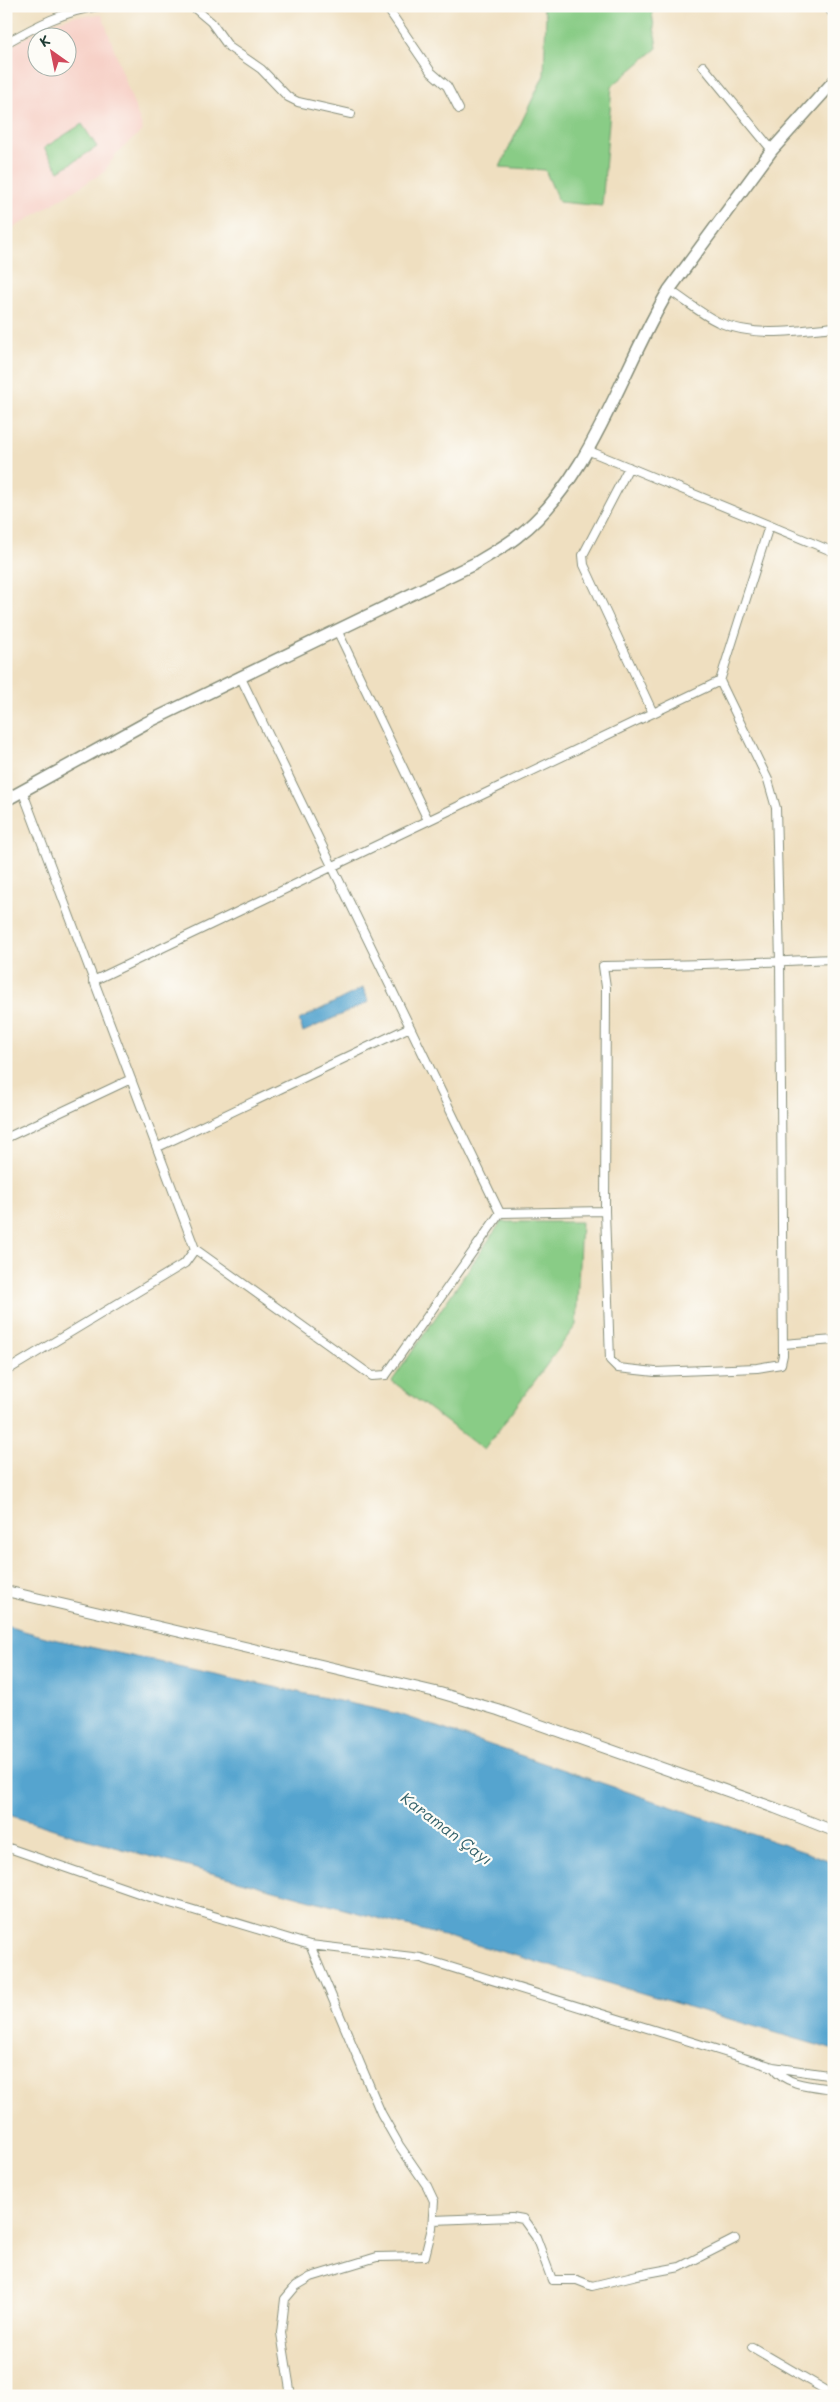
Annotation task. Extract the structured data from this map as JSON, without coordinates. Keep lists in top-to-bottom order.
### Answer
{
  "water": ["Karaman Çayı"],
  "north": "top left"
}
